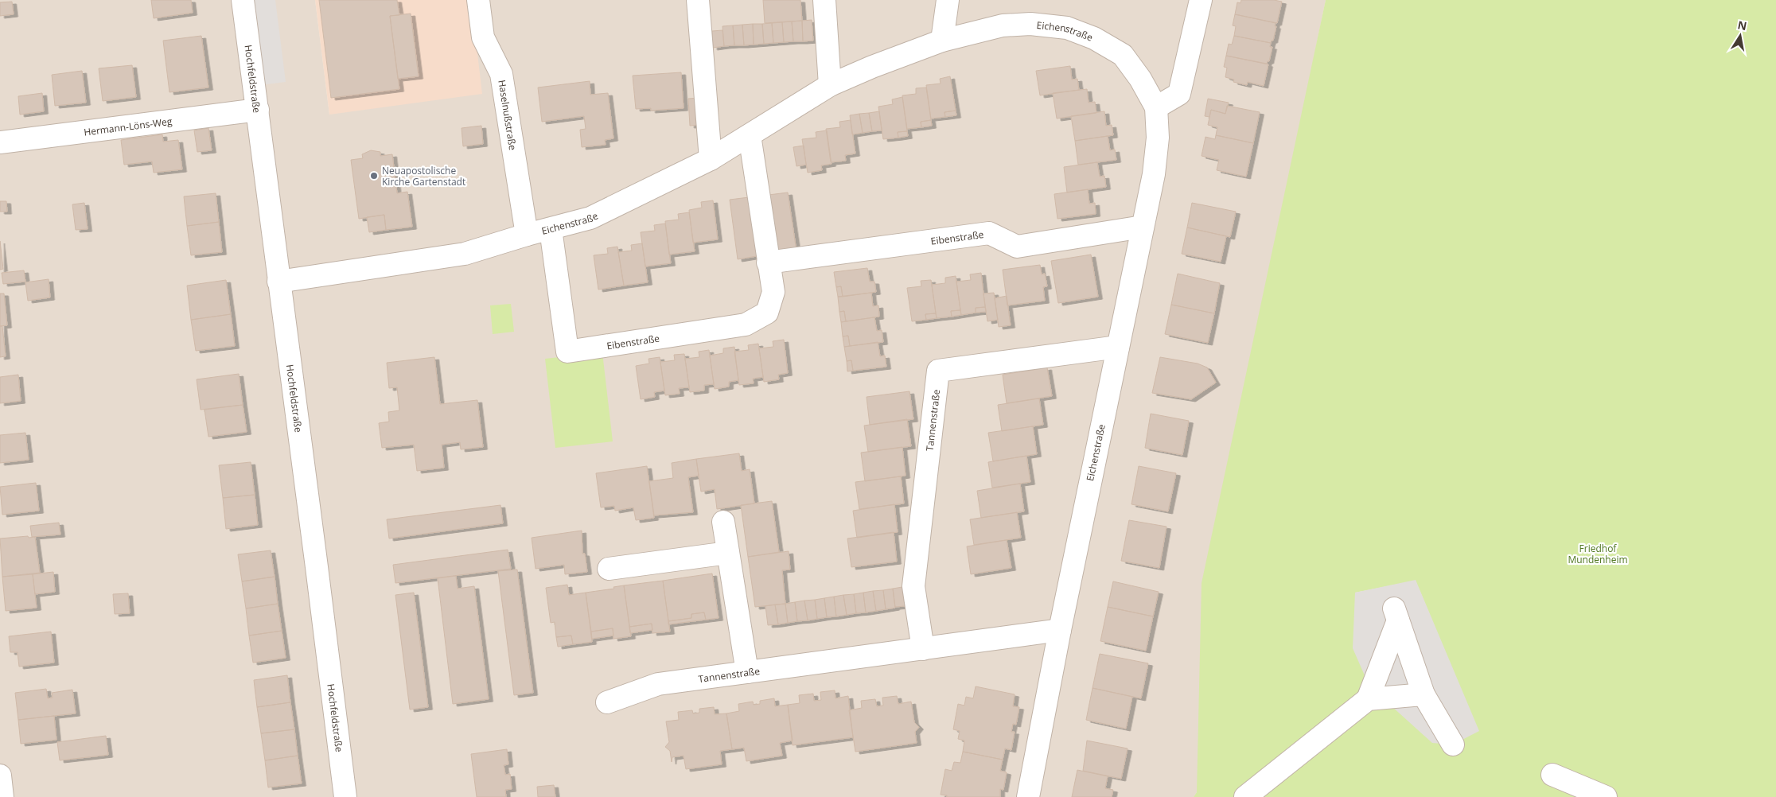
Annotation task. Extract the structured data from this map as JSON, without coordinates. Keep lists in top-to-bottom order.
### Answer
{
  "streets": {
    "street": [
      "Eichenstraße",
      "Hochfeldstraße",
      "Haselnußstraße",
      "Hermann-Löns-Weg",
      "Eibenstraße",
      "Tannenstraße"
    ]
  },
  "crossings": [
    ["Eichenstraße", "Hochfeldstraße"],
    ["Eichenstraße", "Haselnußstraße"],
    ["Eichenstraße", "Eibenstraße"],
    ["Eichenstraße", "Tannenstraße"],
    ["Hochfeldstraße", "Hermann-Löns-Weg"]
  ],
  "parks": ["Friedhof Mundenheim"],
  "places": ["Neuapostolische Kirche Gartenstadt"],
  "north": "top"
}
